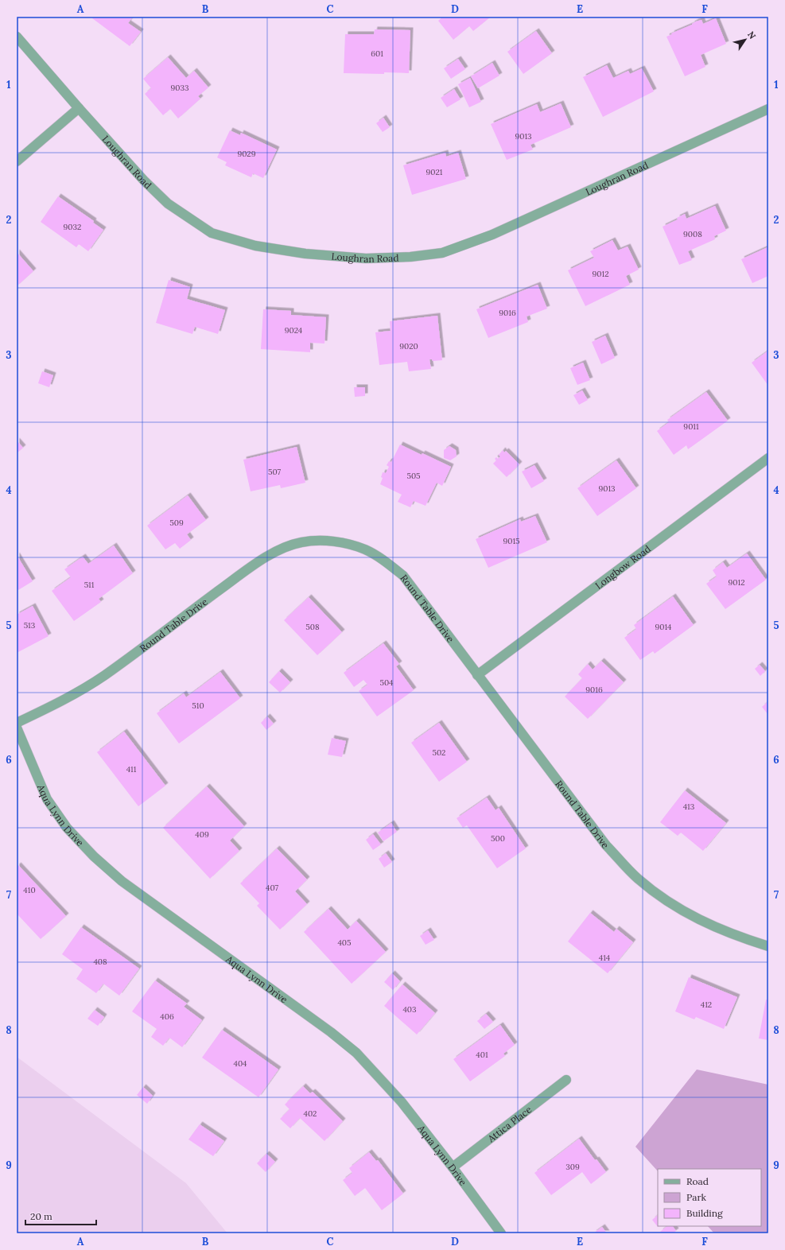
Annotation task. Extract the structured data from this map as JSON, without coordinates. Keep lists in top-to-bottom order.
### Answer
{
  "streets": {
    "street": [
      "Loughran Road",
      "Longbow Road",
      "Round Table Drive",
      "Aqua Lynn Drive",
      "Attica Place"
    ]
  },
  "crossings": [
    ["Longbow Road", "Round Table Drive"],
    ["Aqua Lynn Drive", "Attica Place"]
  ],
  "house_numbers": [
    "601",
    "9033",
    "9013",
    "9029",
    "9021",
    "9032",
    "9008",
    "9012",
    "9016",
    "9024",
    "9020",
    "9011",
    "507",
    "505",
    "9013",
    "509",
    "9015",
    "9012",
    "511",
    "513",
    "508",
    "9014",
    "504",
    "9016",
    "510",
    "502",
    "411",
    "413",
    "409",
    "500",
    "407",
    "410",
    "405",
    "414",
    "408",
    "412",
    "403",
    "406",
    "401",
    "404",
    "402",
    "309"
  ],
  "legend": ["Road", "Park", "Building"],
  "scale_bar": "20 m",
  "north": "top right",
  "grid": {
    "columns": [
      "A",
      "B",
      "C",
      "D",
      "E",
      "F"
    ],
    "rows": [
      "1",
      "2",
      "3",
      "4",
      "5",
      "6",
      "7",
      "8",
      "9"
    ]
  }
}
